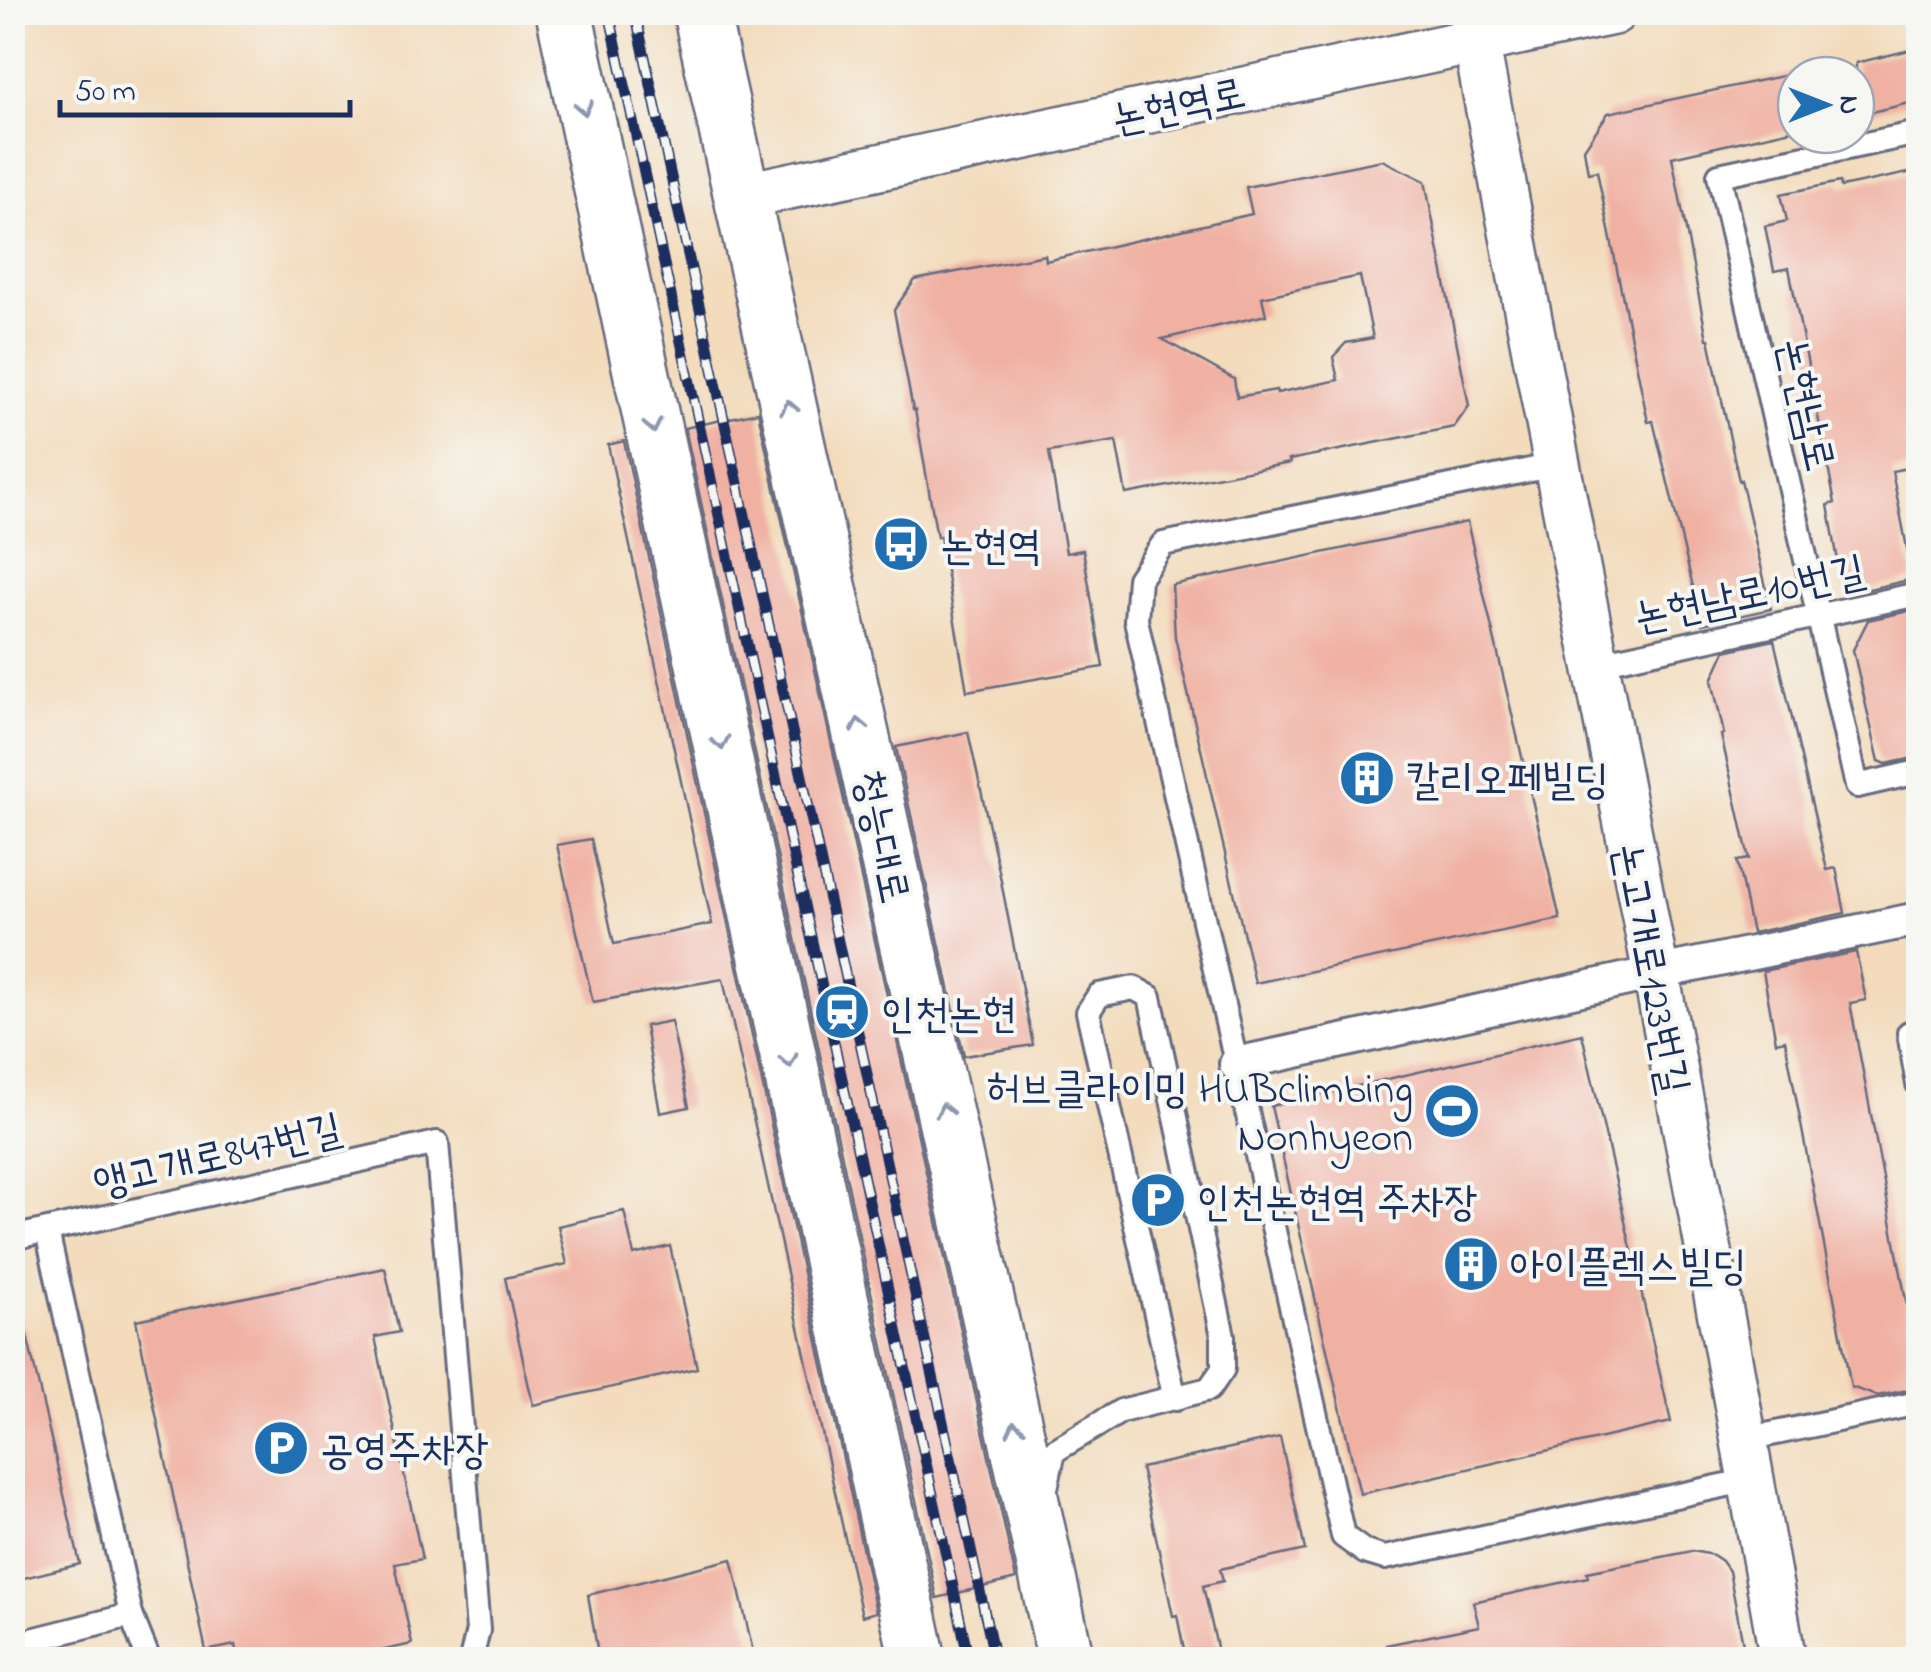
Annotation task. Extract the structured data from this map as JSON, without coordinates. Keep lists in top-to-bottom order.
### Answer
{
  "streets": {
    "main road": ["청능대로"],
    "street": ["논현역로", "논고개로123번길"],
    "lane": ["논현남로", "논현남로10번길", "앵고개로847번길"]
  },
  "crossings": [
    ["논현역로", "청능대로"],
    ["논현역로", "논고개로123번길"],
    ["논현남로", "논현남로10번길"],
    ["논현남로10번길", "논고개로123번길"]
  ],
  "places": {
    "bus stop": ["논현역"],
    "building": ["칼리오페빌딩", "아이플렉스빌딩"],
    "station": ["인천논현"],
    "sports": ["허브클라이밍 HUBclimbing Nonhyeon"],
    "parking": ["인천논현역 주차장", "공영주차장"]
  },
  "scale_bar": "50 m",
  "north": "right"
}
